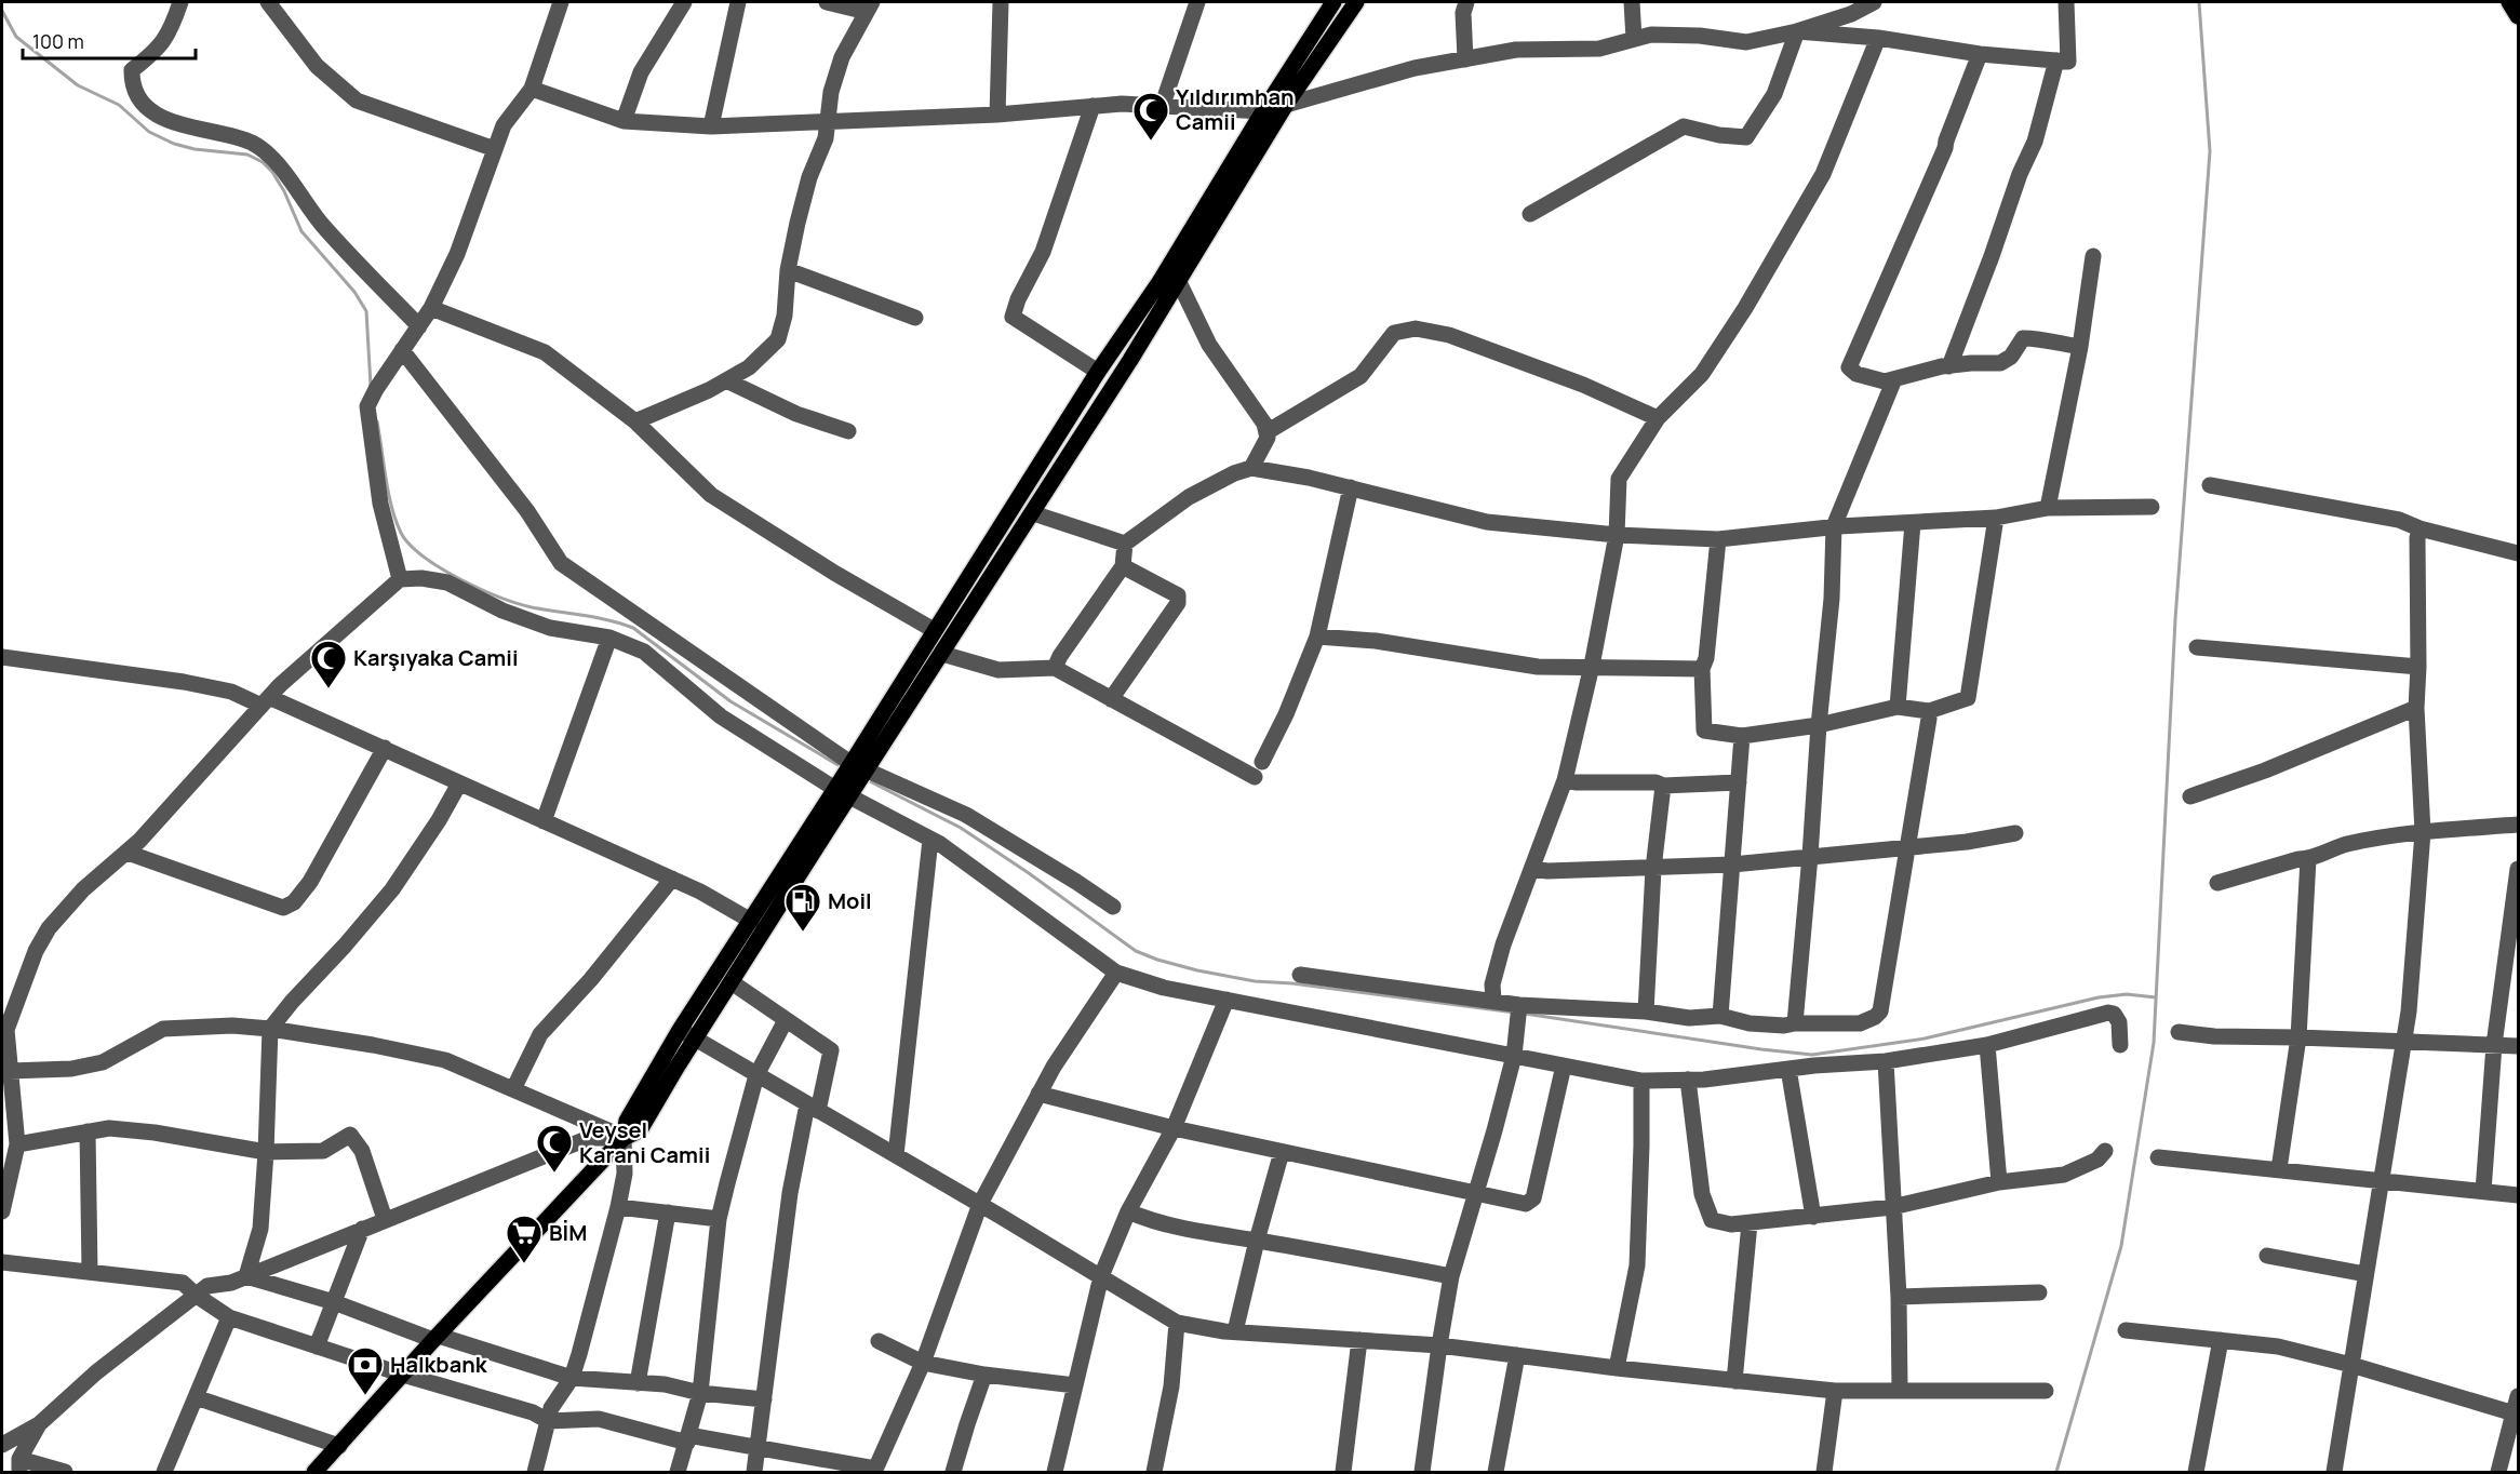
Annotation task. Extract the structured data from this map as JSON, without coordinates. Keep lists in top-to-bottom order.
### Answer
{
  "places": {
    "mosque": ["Yıldırımhan Camii", "Karşıyaka Camii", "Veysel Karani Camii"],
    "fuel station": ["Moil"],
    "supermarket": ["BİM"],
    "bank": ["Halkbank"]
  },
  "scale_bar": "100 m"
}
